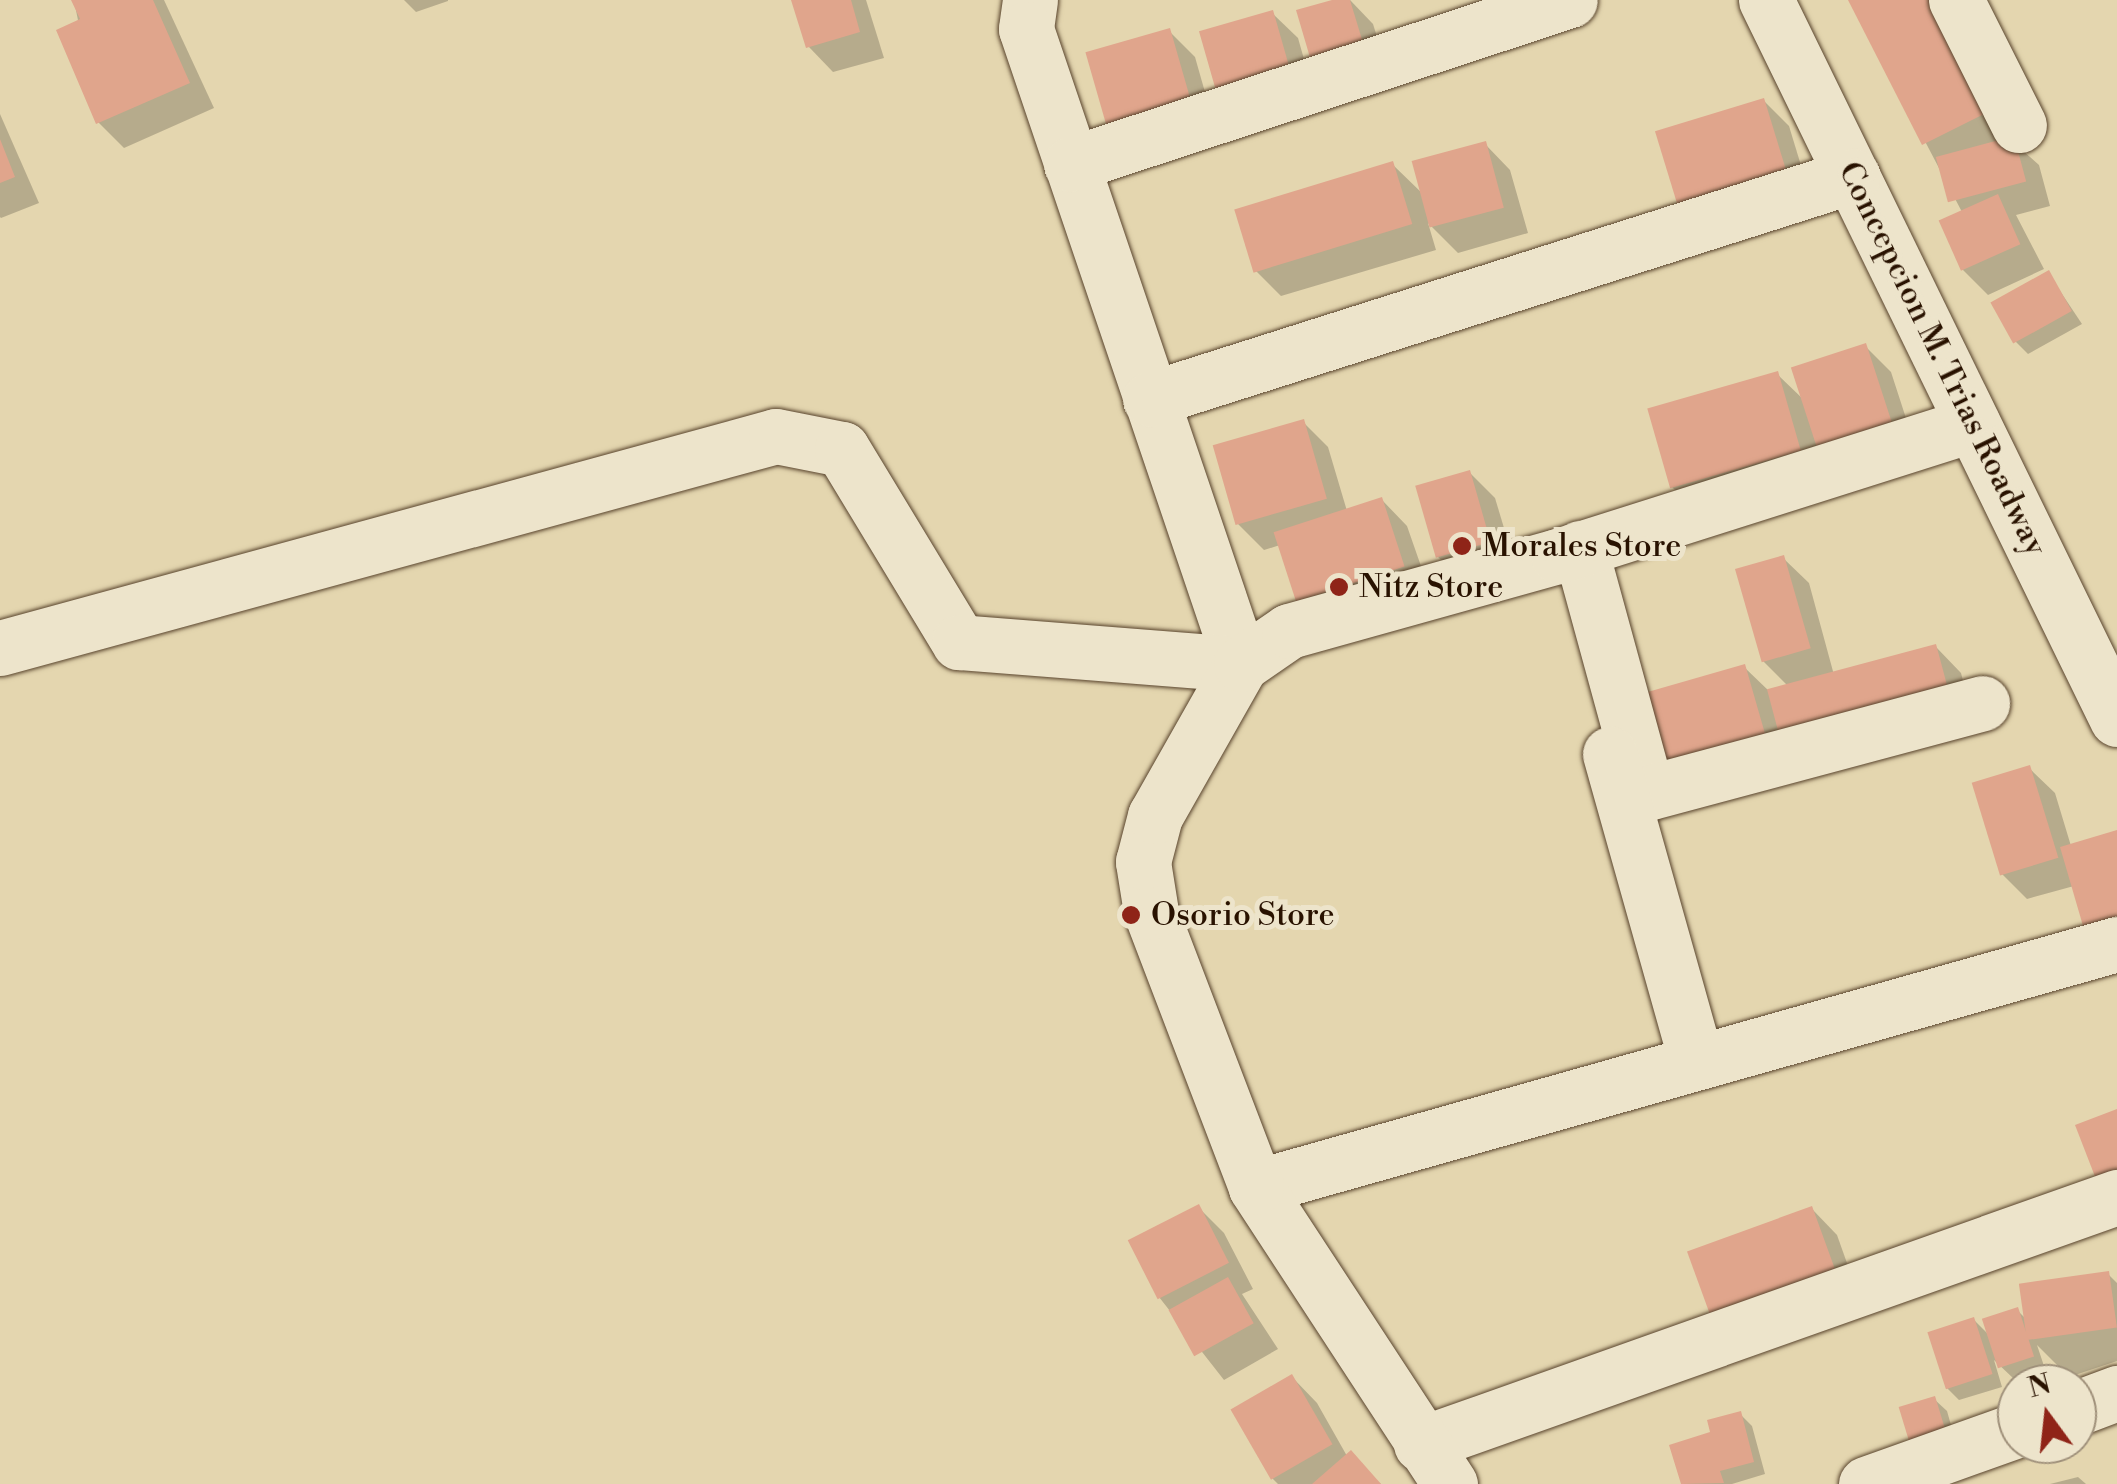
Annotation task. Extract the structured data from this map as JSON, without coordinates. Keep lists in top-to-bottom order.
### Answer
{
  "streets": {
    "street": ["Concepcion M. Trias Roadway"]
  },
  "places": ["Morales Store", "Nitz Store", "Osorio Store"],
  "north": "top"
}
